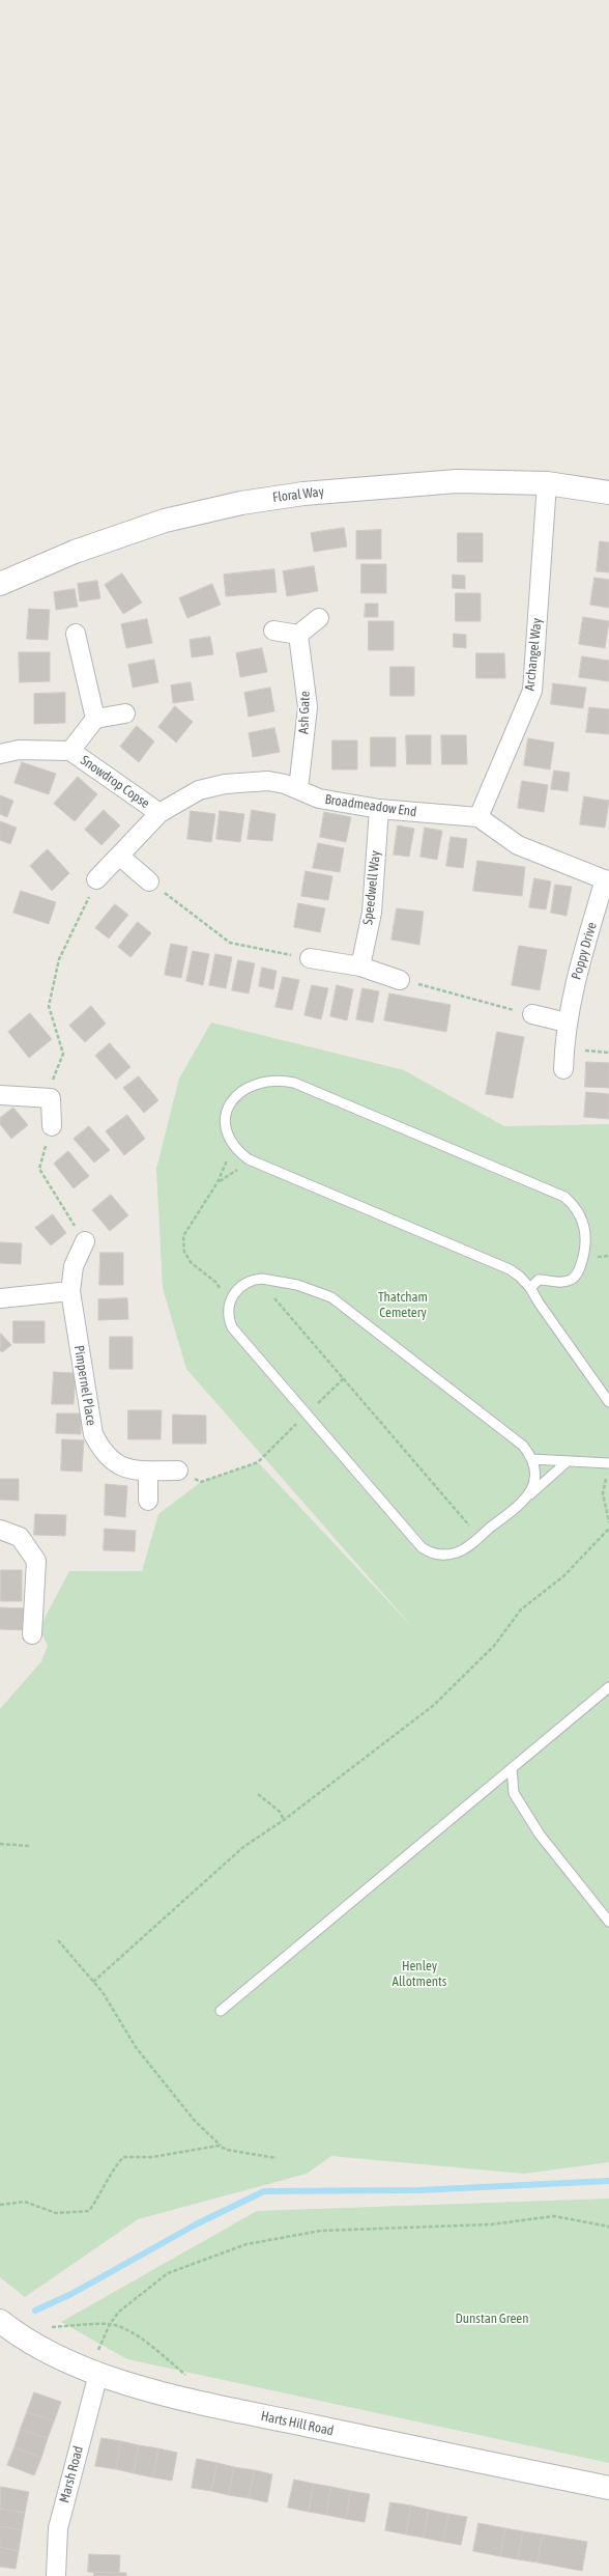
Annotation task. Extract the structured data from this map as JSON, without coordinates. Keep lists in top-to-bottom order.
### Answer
{
  "streets": {
    "street": [
      "Floral Way",
      "Archangel Way",
      "Ash Gate",
      "Snowdrop Copse",
      "Broadmeadow End",
      "Speedwell Way",
      "Poppy Drive",
      "Pimpernel Place",
      "Harts Hill Road",
      "Marsh Road"
    ]
  },
  "crossings": [
    ["Floral Way", "Archangel Way"],
    ["Archangel Way", "Broadmeadow End"],
    ["Ash Gate", "Broadmeadow End"],
    ["Snowdrop Copse", "Broadmeadow End"],
    ["Broadmeadow End", "Speedwell Way"],
    ["Harts Hill Road", "Marsh Road"]
  ],
  "parks": ["Thatcham Cemetery", "Henley Allotments", "Dunstan Green"]
}
